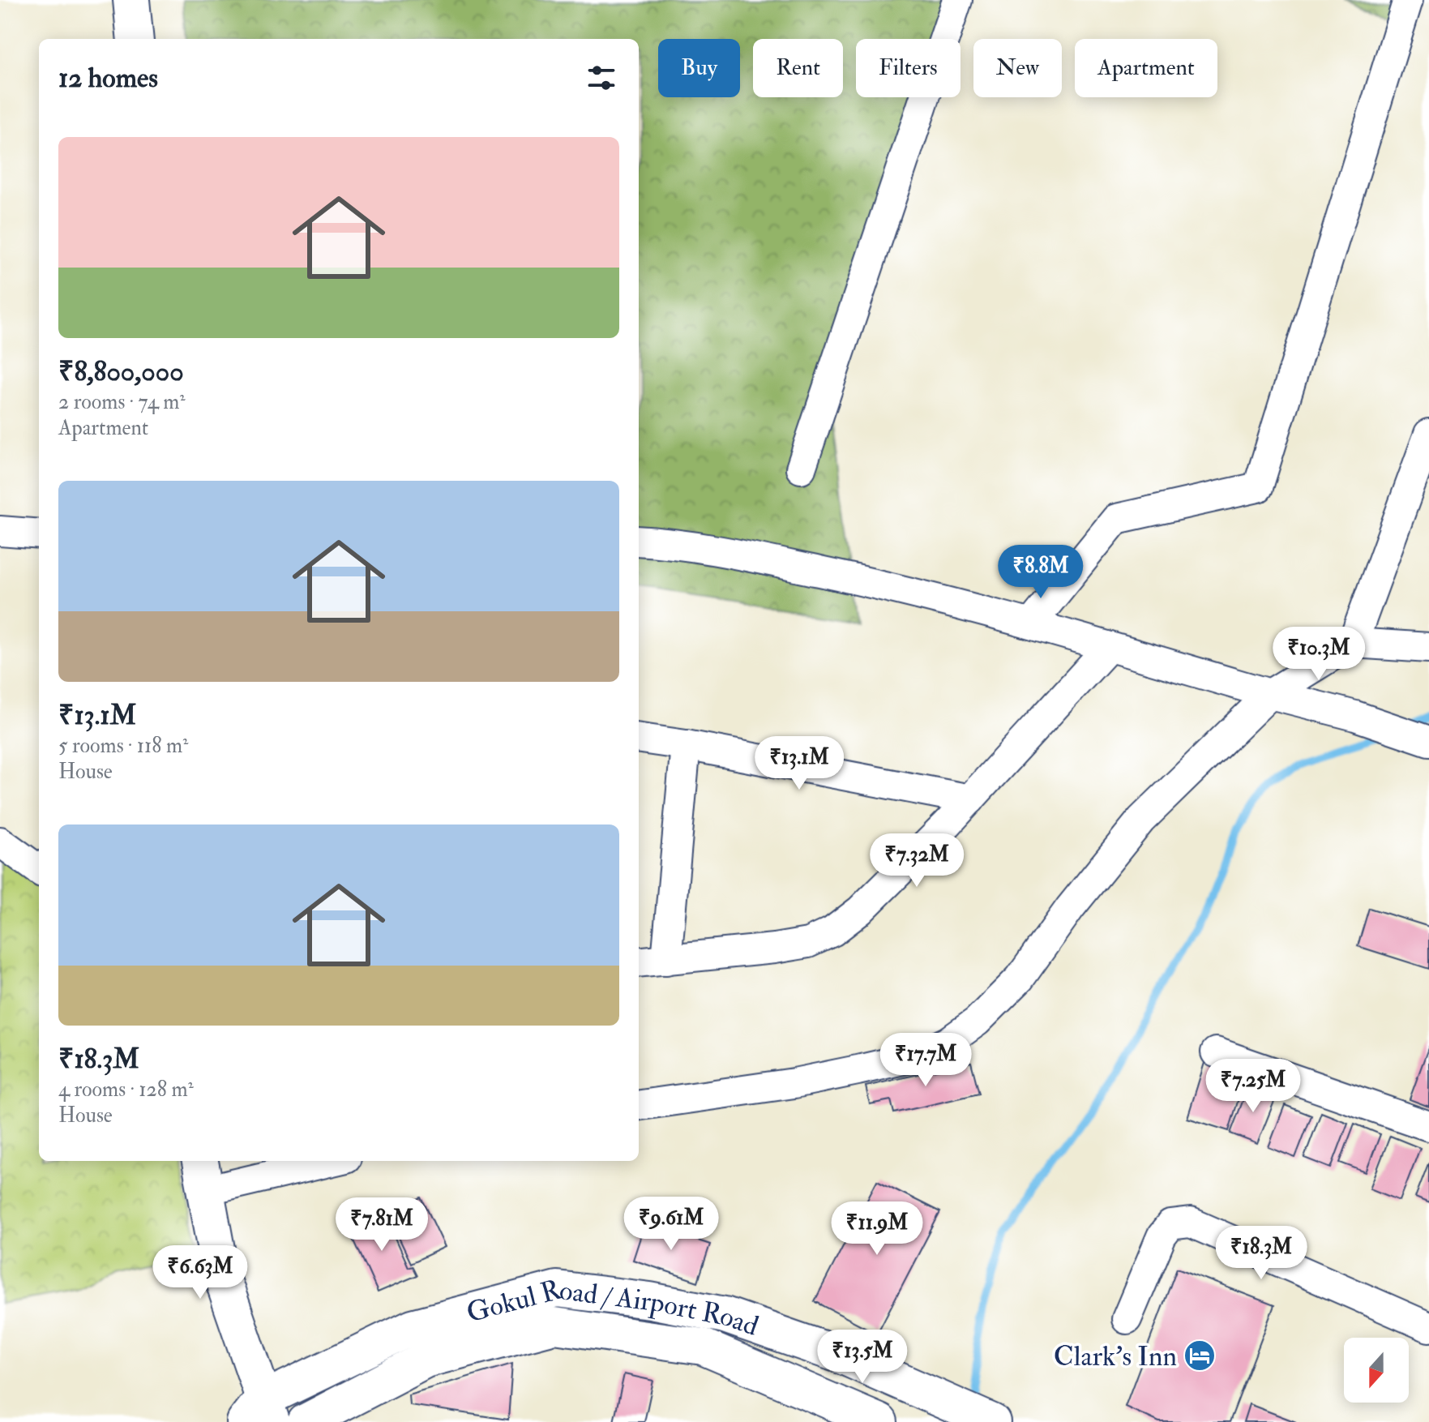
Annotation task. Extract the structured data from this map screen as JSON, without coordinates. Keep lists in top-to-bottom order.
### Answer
{
  "streets": {
    "main road": ["Gokul Road / Airport Road"]
  },
  "places": {
    "hotel": ["Clark's Inn"]
  },
  "north": "bottom",
  "page": {
    "chip": [
      "Buy",
      "Rent",
      "Filters",
      "New",
      "Apartment"
    ],
    "heading": "12 homes",
    "list": [
      {
        "name": "₹8,800,000",
        "note": "2 rooms · 74 m² · Apartment"
      },
      {
        "name": "₹13.1M",
        "note": "5 rooms · 118 m² · House"
      },
      {
        "name": "₹18.3M",
        "note": "4 rooms · 128 m² · House"
      }
    ],
    "price": [
      "₹8.8M",
      "₹10.3M",
      "₹13.1M",
      "₹7.32M",
      "₹17.7M",
      "₹7.25M",
      "₹9.61M",
      "₹7.81M",
      "₹11.9M",
      "₹18.3M",
      "₹6.63M",
      "₹13.5M"
    ]
  }
}
